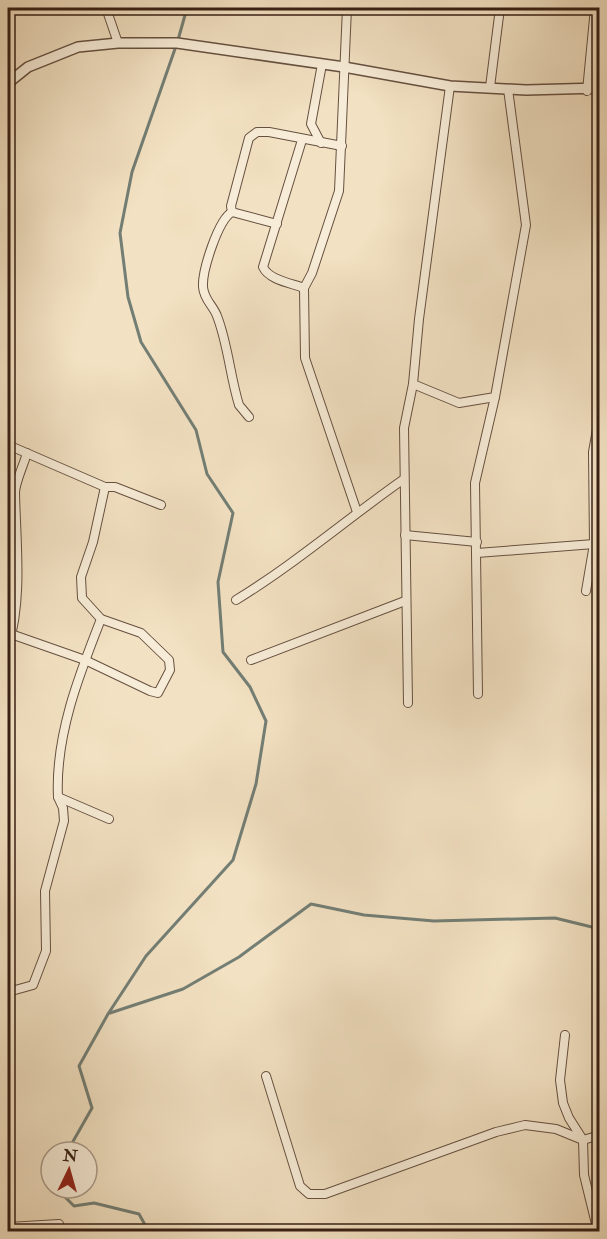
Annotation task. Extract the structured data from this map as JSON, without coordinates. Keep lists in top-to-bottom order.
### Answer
{
  "north": "top"
}
